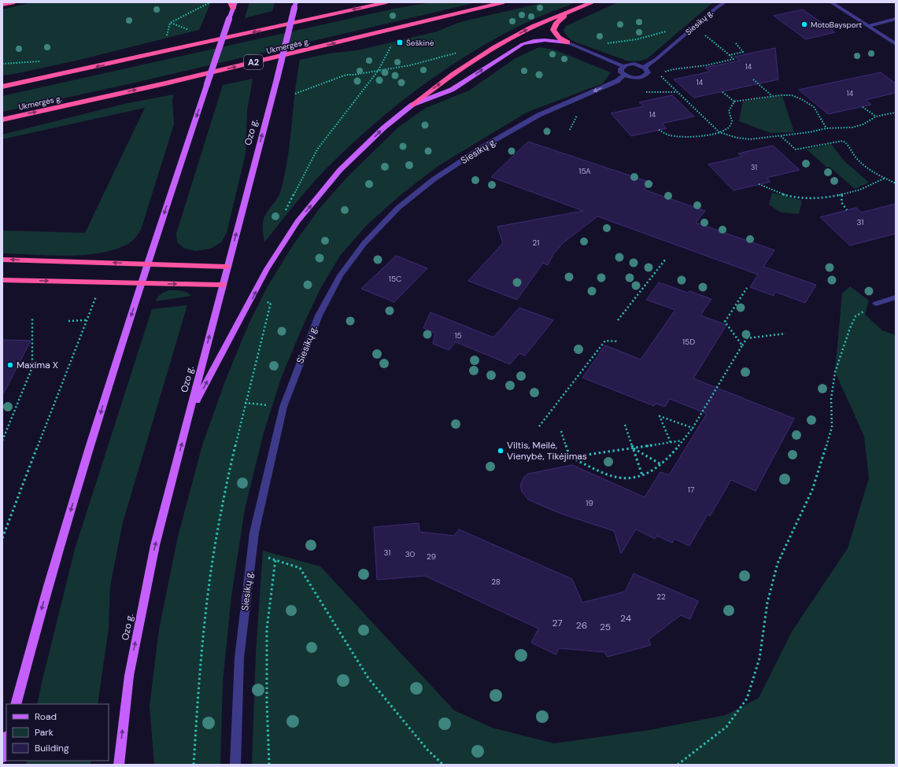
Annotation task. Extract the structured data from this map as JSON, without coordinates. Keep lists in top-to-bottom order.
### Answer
{
  "streets": {
    "highway": ["Ukmergės g.", "A2"],
    "main road": ["Ozo g."],
    "street": ["Siesikų g."]
  },
  "one_way": ["Siesikų g."],
  "places": {
    "other": ["MotoBaysport", "Maxima X", "Viltis, Meilė, Vienybė, Tikėjimas"],
    "transit": ["Šeškinė"]
  },
  "house_numbers": [
    "14",
    "14",
    "14",
    "14",
    "31",
    "15A",
    "31",
    "21",
    "15C",
    "15",
    "15D",
    "17",
    "19",
    "31",
    "30",
    "29",
    "28",
    "22",
    "24",
    "27",
    "26",
    "25"
  ],
  "legend": ["Road", "Park", "Building"]
}
